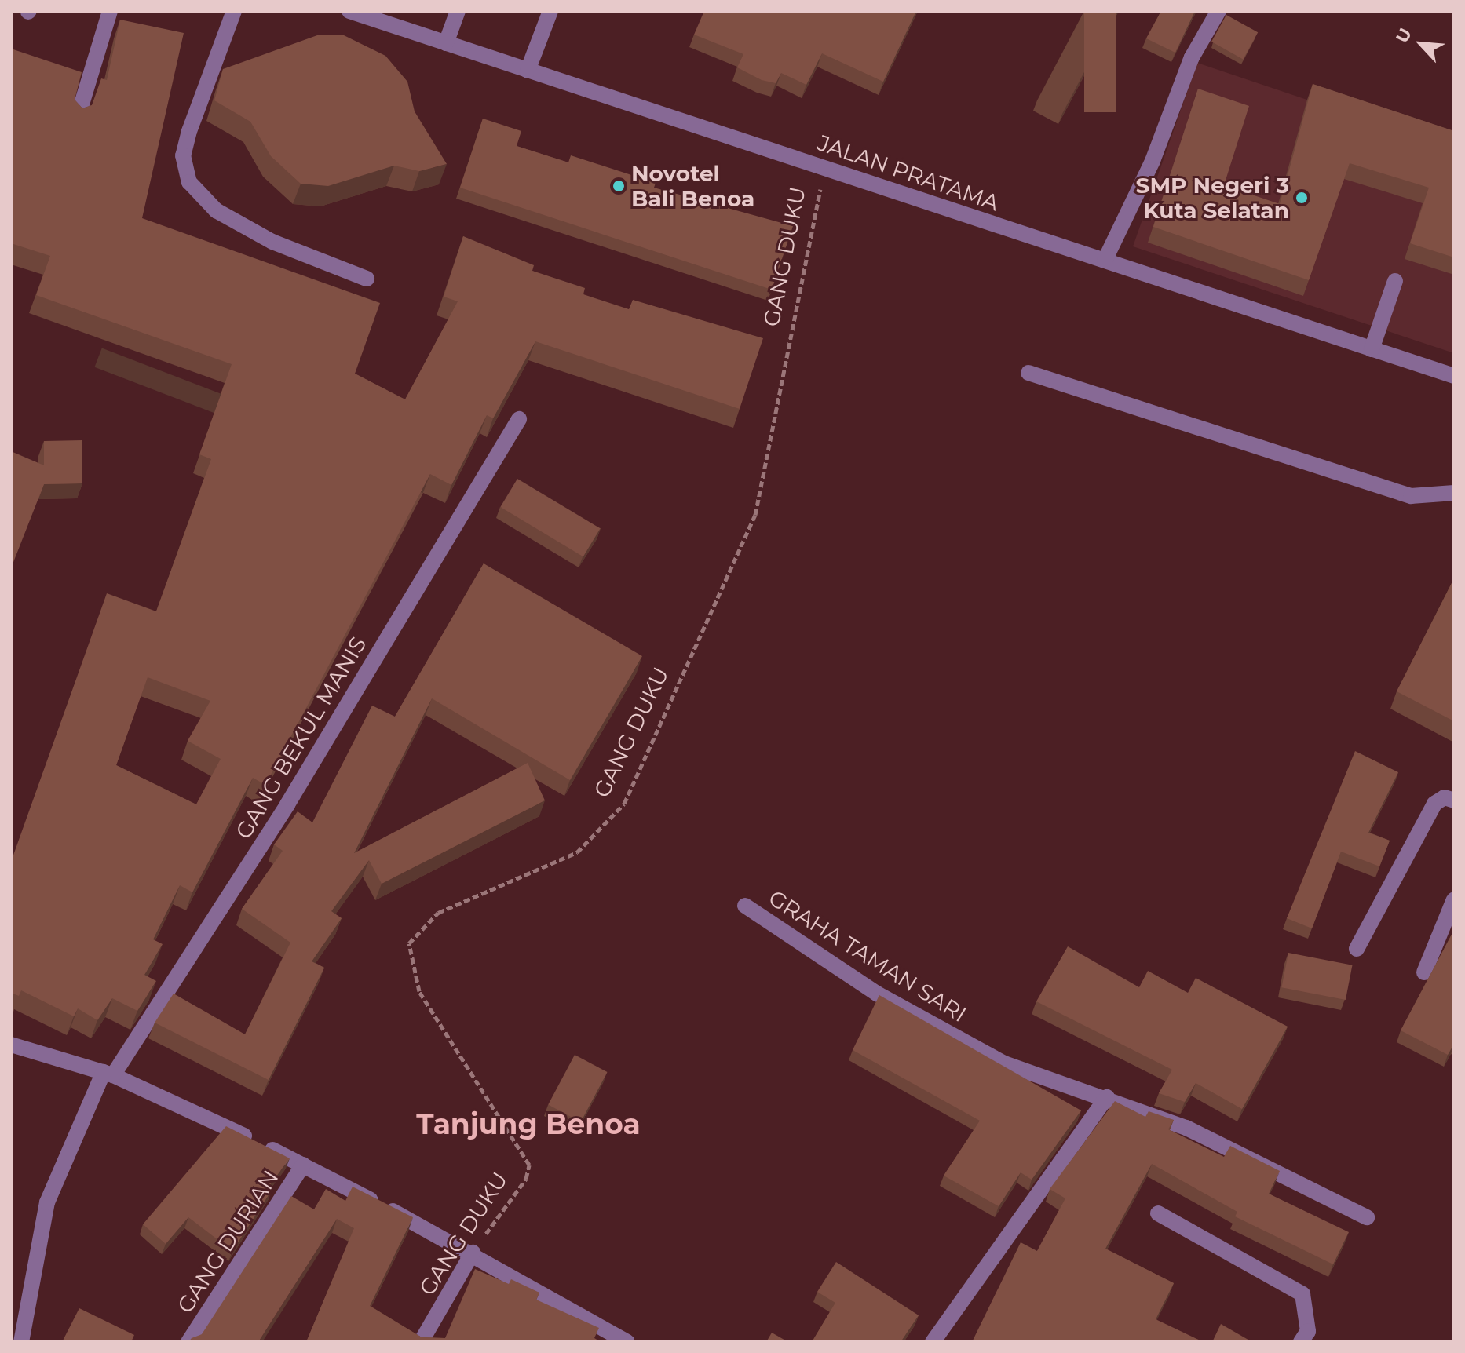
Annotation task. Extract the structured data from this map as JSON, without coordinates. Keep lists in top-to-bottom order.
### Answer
{
  "streets": {
    "street": [
      "JALAN PRATAMA",
      "GANG DUKU",
      "GANG BEKUL MANIS",
      "GRAHA TAMAN SARI",
      "GANG DURIAN"
    ]
  },
  "crossings": [
    ["JALAN PRATAMA", "GANG DUKU"]
  ],
  "districts": ["Tanjung Benoa"],
  "places": ["Novotel Bali Benoa", "SMP Negeri 3 Kuta Selatan"],
  "north": "top left"
}
